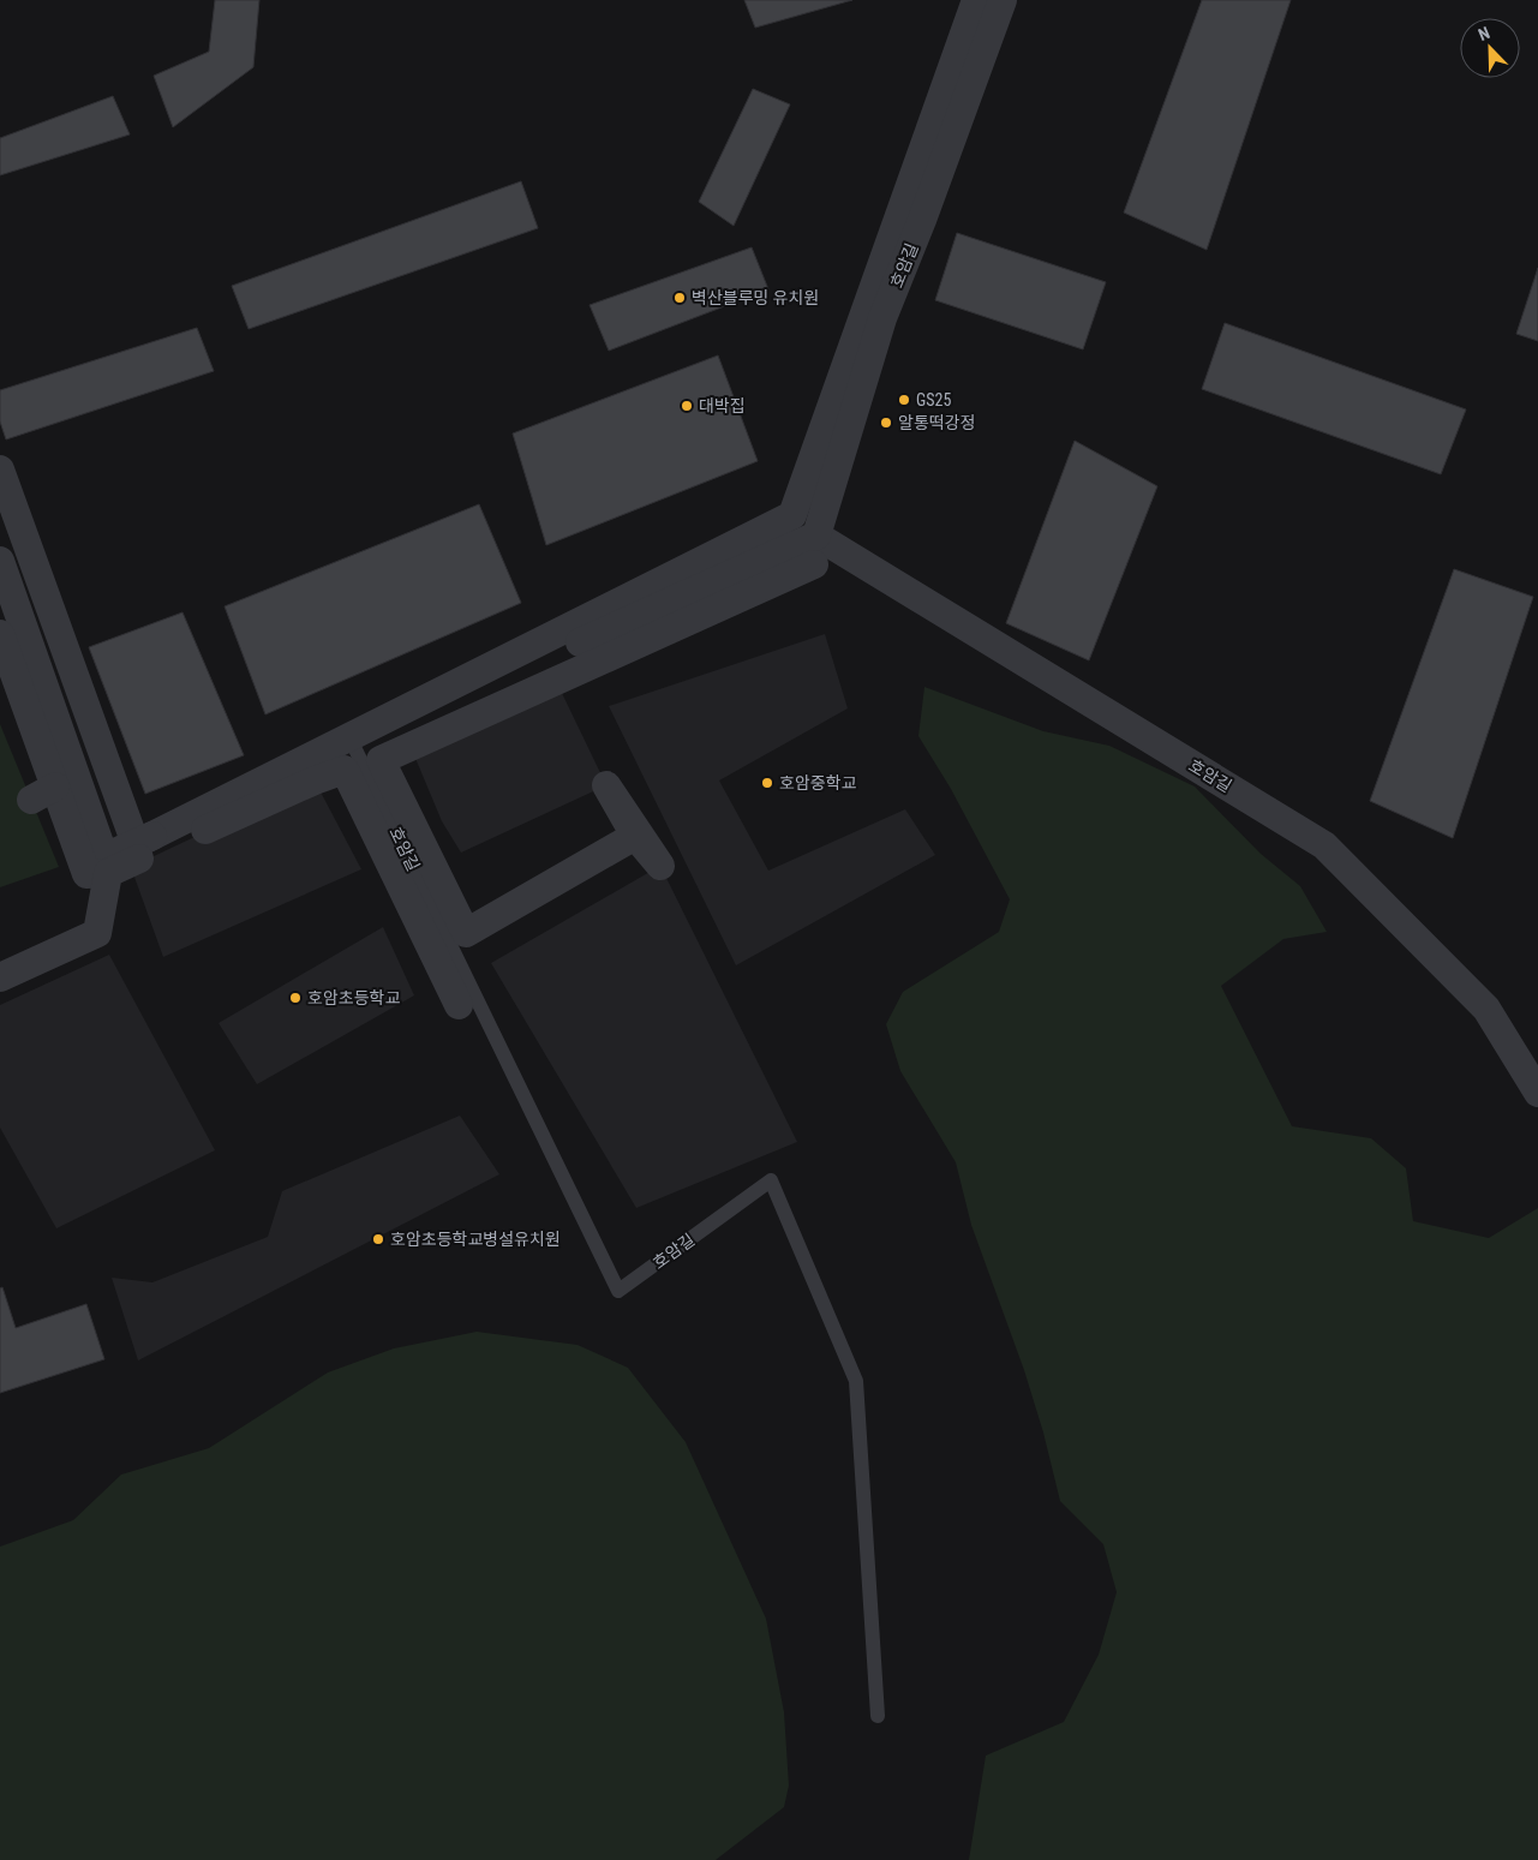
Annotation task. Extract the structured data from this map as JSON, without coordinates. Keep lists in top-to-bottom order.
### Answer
{
  "streets": {
    "street": ["호암길"]
  },
  "places": [
    "벽산블루밍 유치원",
    "GS25",
    "대박집",
    "알통떡강정",
    "호암중학교",
    "호암초등학교",
    "호암초등학교병설유치원"
  ],
  "north": "top left"
}
